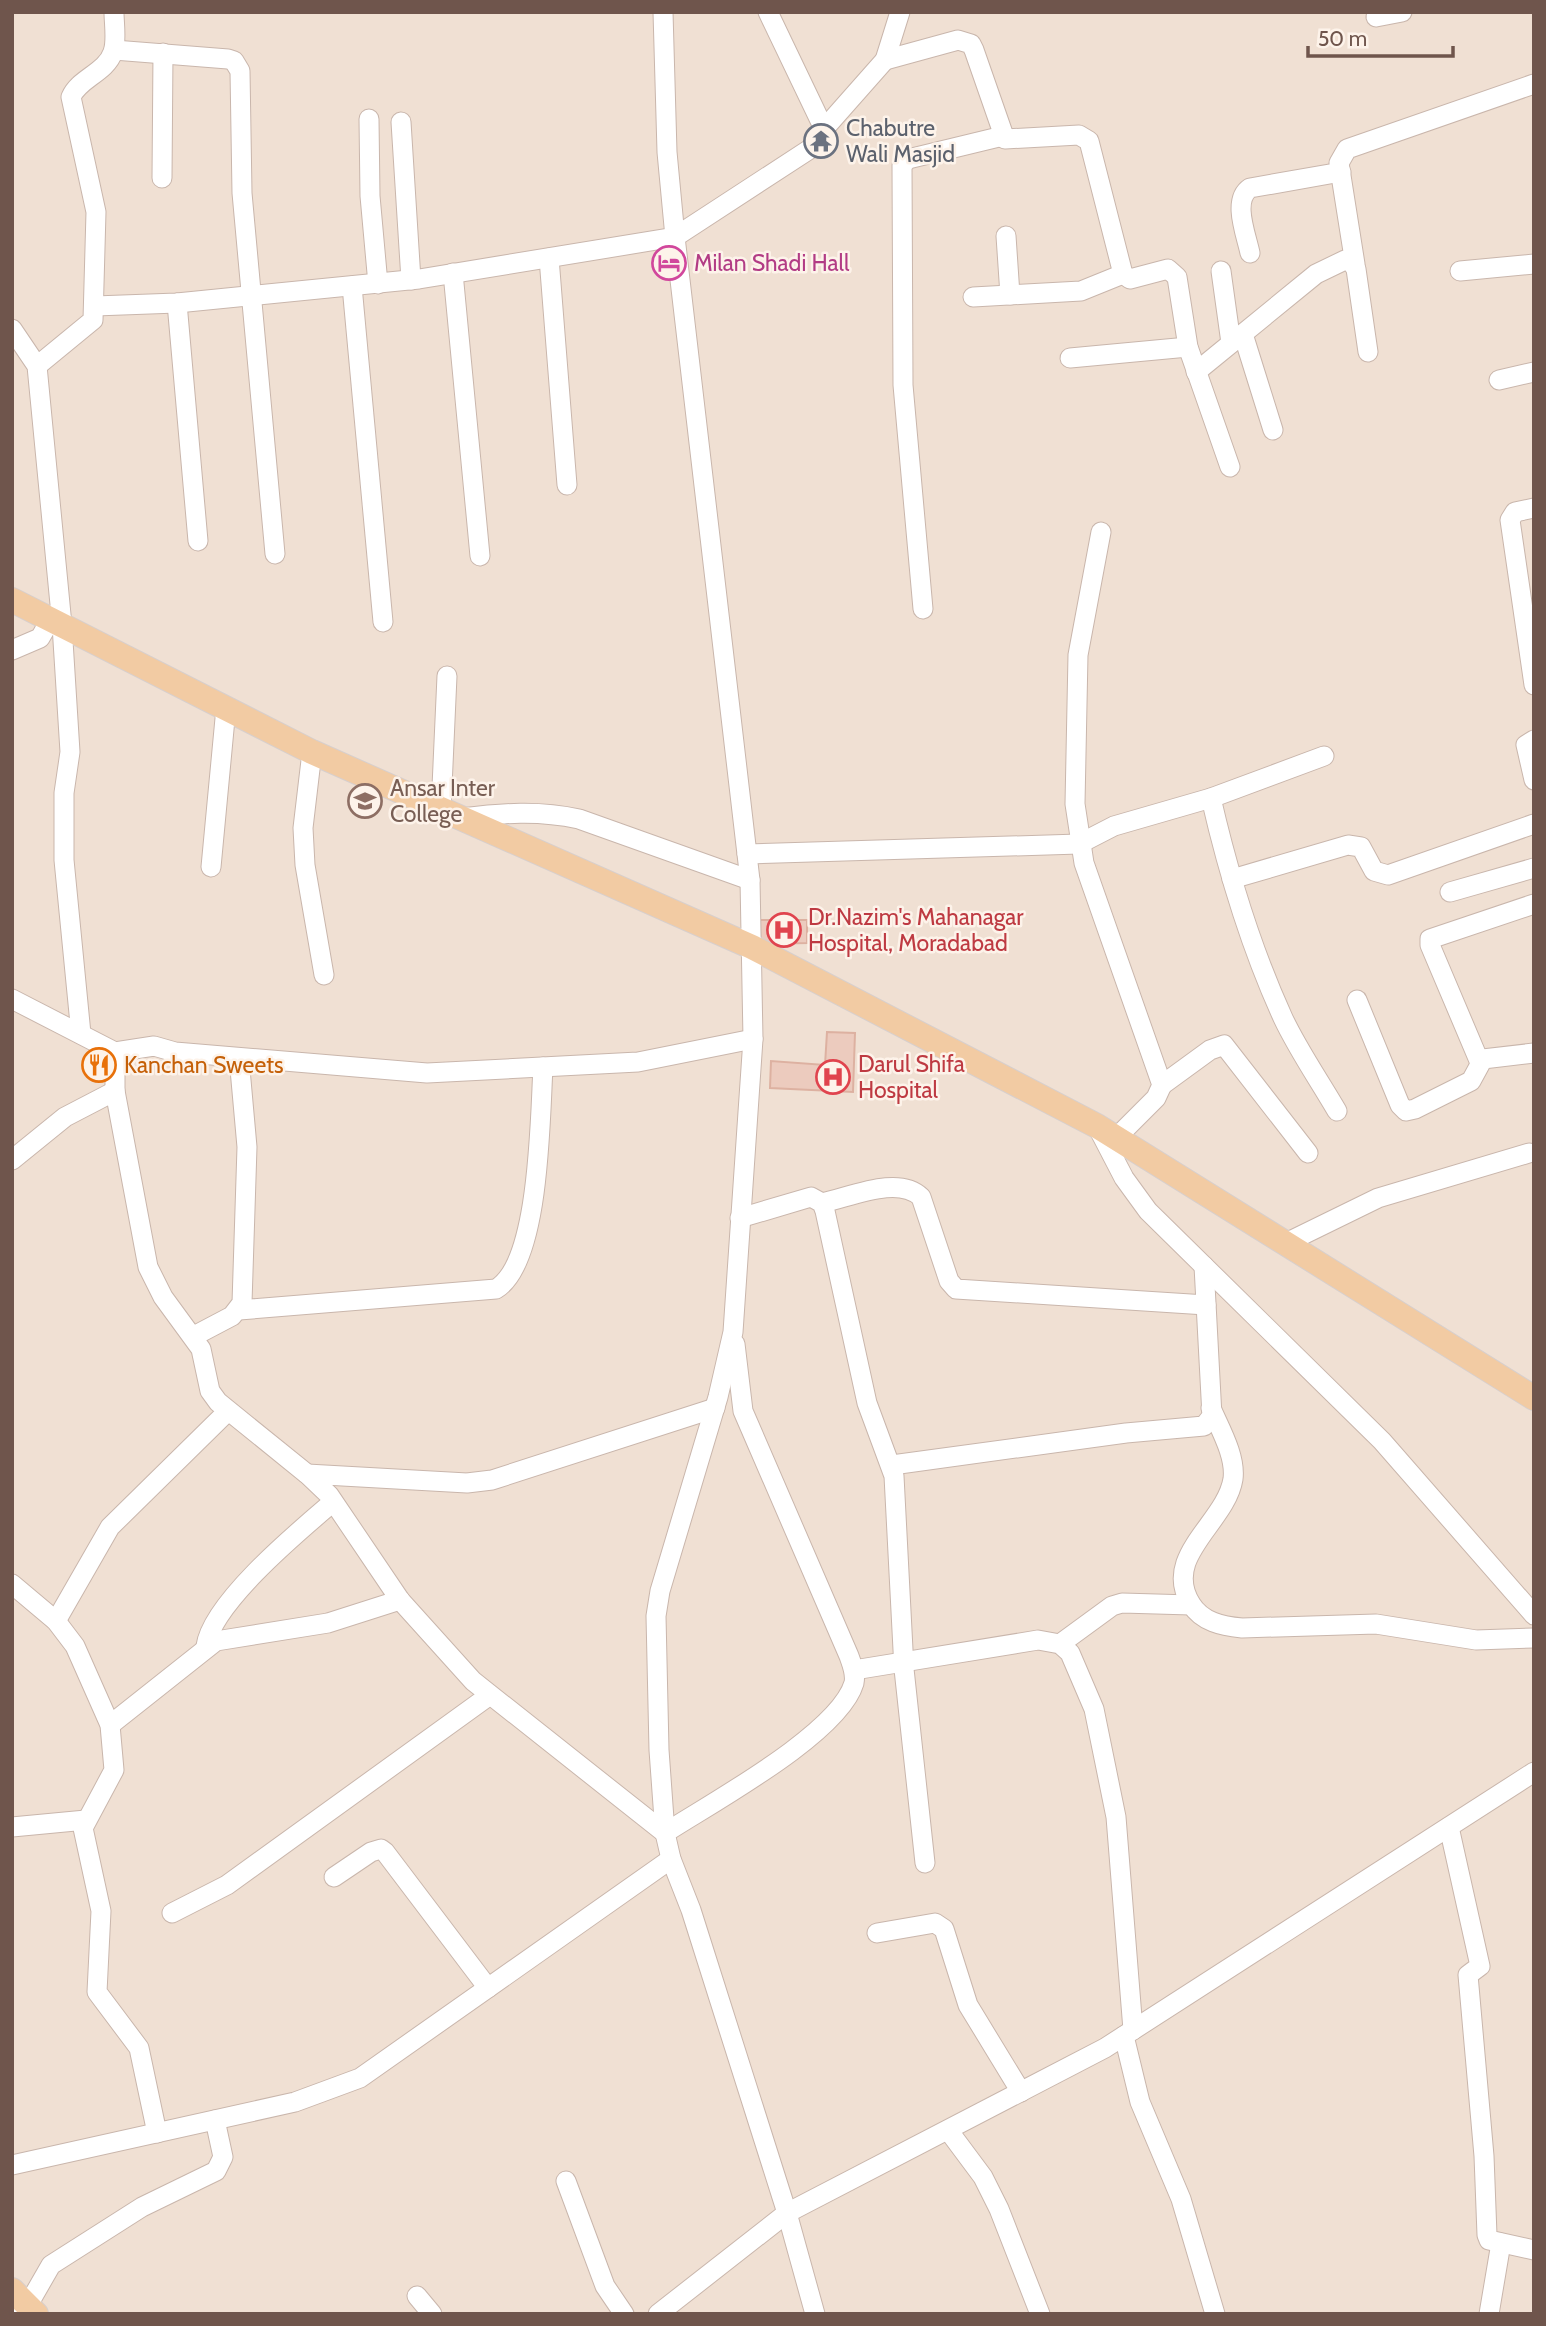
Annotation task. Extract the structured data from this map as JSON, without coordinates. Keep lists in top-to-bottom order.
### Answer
{
  "places": {
    "temple": ["Chabutre Wali Masjid"],
    "hotel": ["Milan Shadi Hall"],
    "school or university": ["Ansar Inter College"],
    "hospital": ["Dr.Nazim's Mahanagar Hospital, Moradabad", "Darul Shifa Hospital"],
    "restaurant": ["Kanchan Sweets"]
  },
  "scale_bar": "50 m"
}
